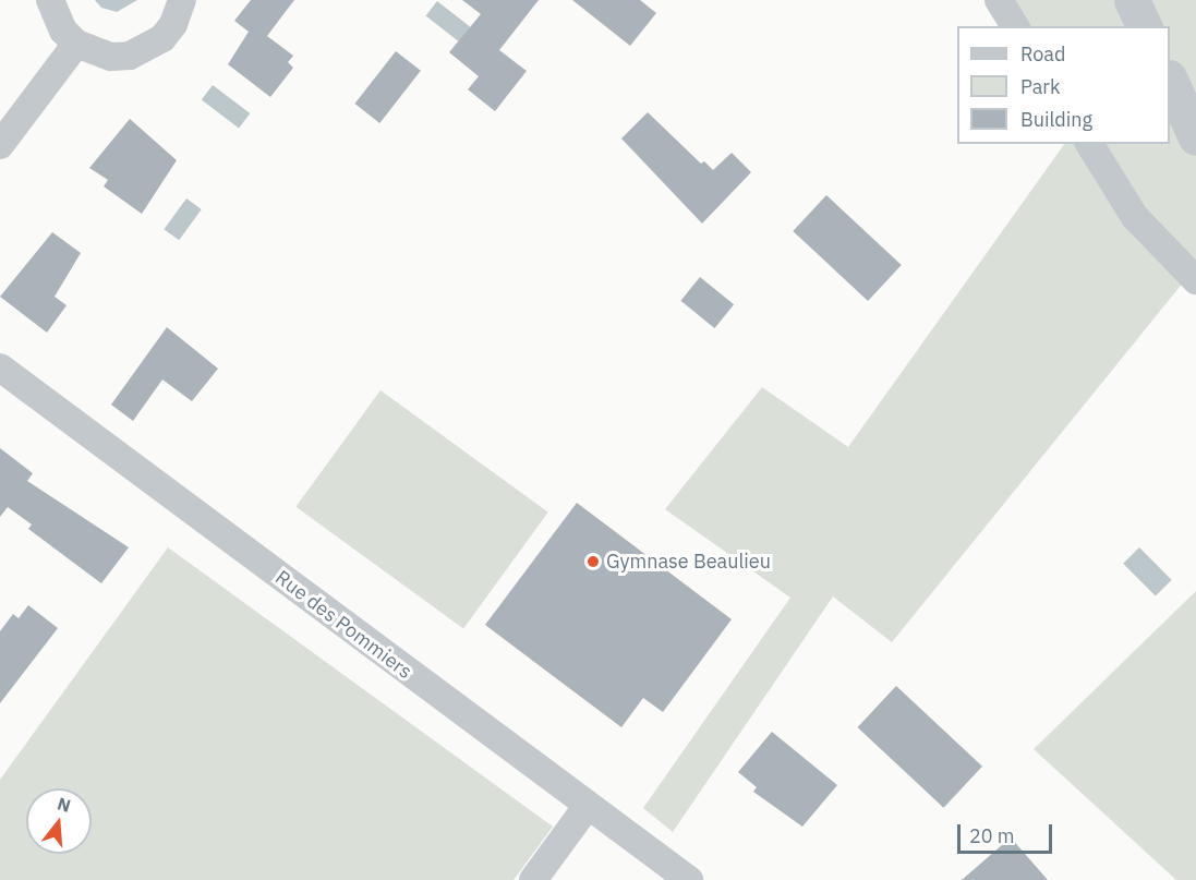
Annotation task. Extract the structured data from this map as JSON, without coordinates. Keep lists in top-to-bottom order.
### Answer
{
  "streets": {
    "street": ["Rue des Pommiers"]
  },
  "places": ["Gymnase Beaulieu"],
  "legend": ["Road", "Park", "Building"],
  "scale_bar": "20 m",
  "north": "top"
}
